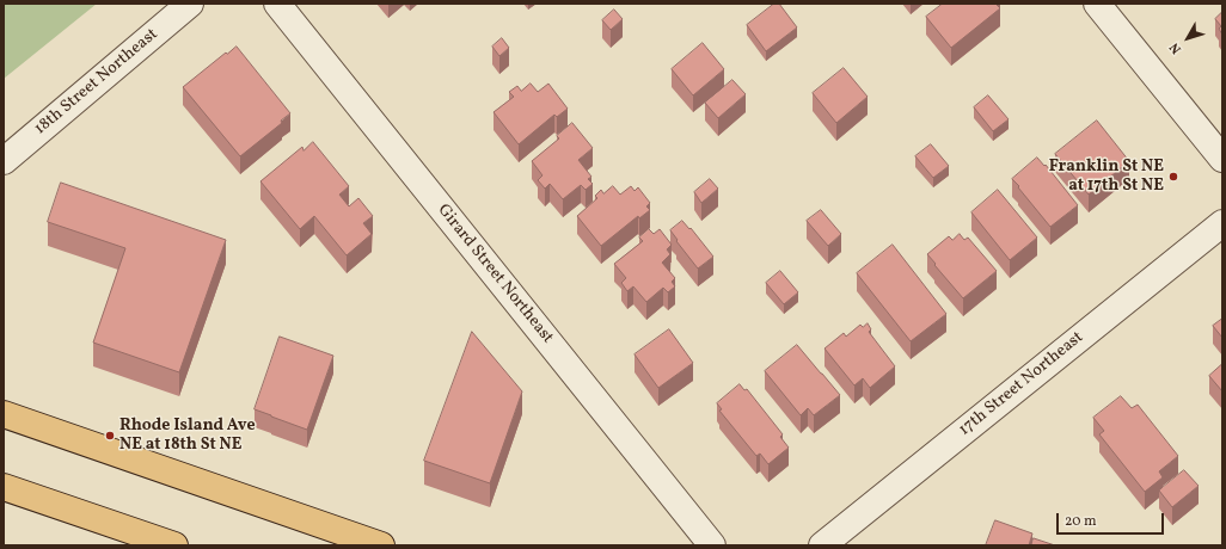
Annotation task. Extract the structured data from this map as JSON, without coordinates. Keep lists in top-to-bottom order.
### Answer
{
  "streets": {
    "street": ["18th Street Northeast", "Girard Street Northeast", "17th Street Northeast"]
  },
  "places": ["Franklin St NE at 17th St NE", "Rhode Island Ave NE at 18th St NE"],
  "scale_bar": "20 m",
  "north": "bottom left"
}
